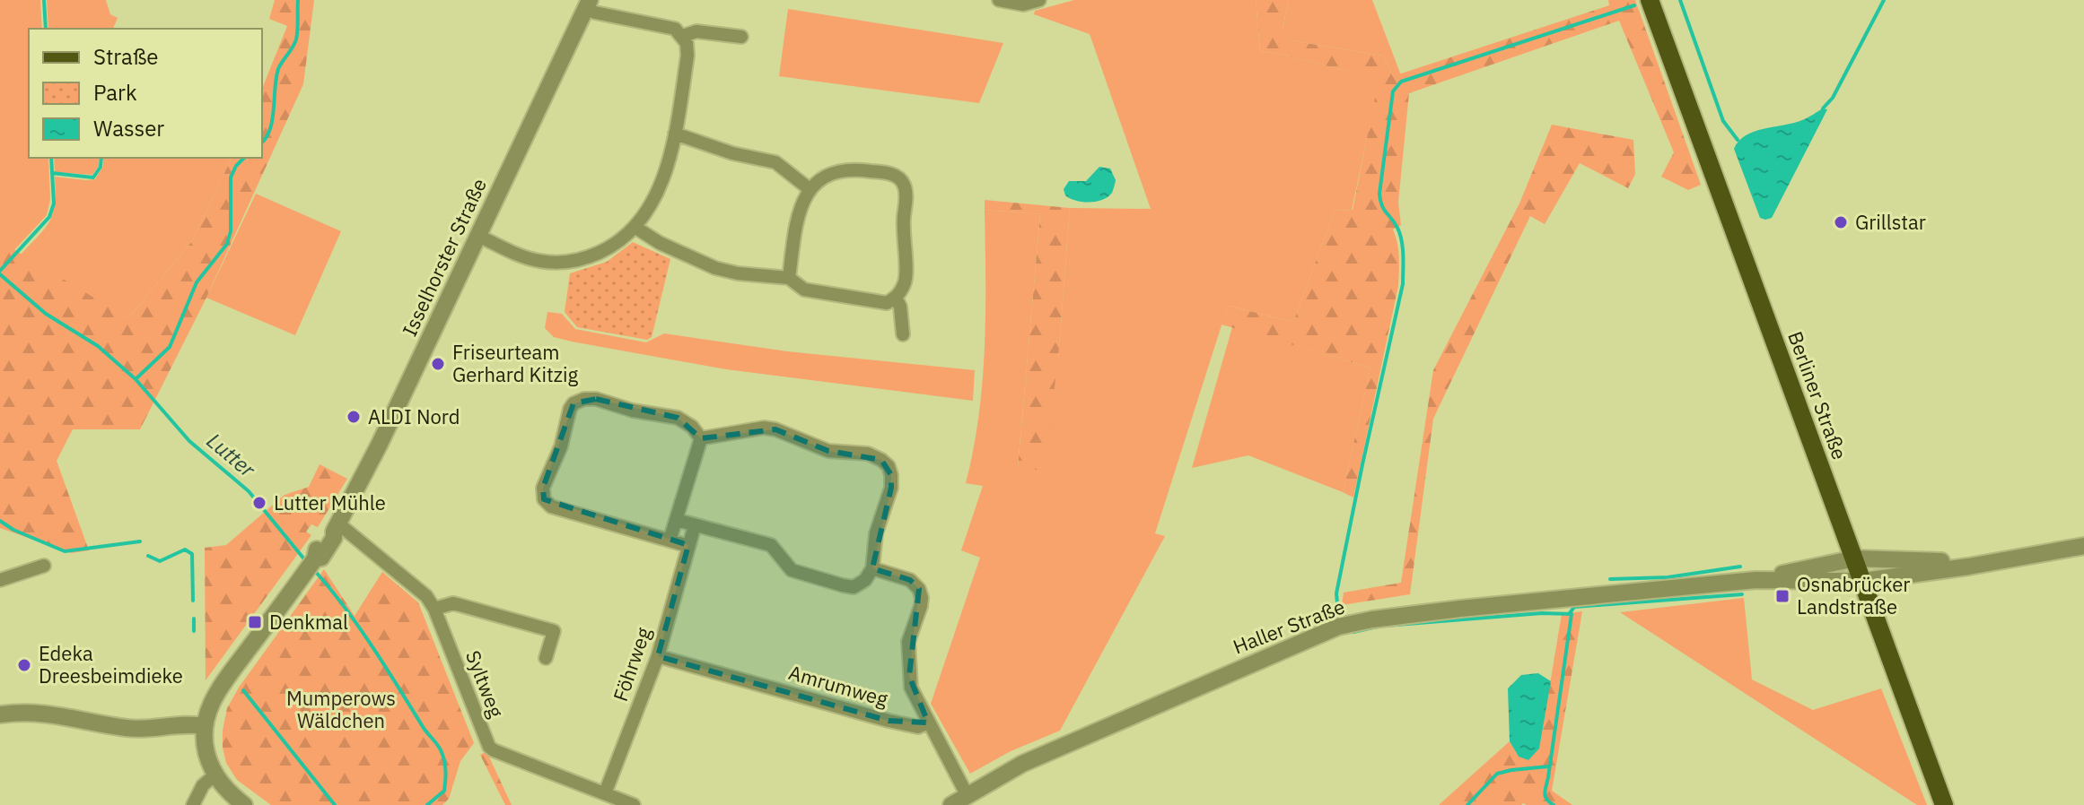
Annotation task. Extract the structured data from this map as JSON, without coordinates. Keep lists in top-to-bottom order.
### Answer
{
  "streets": {
    "main road": ["Berliner Straße"],
    "street": [
      "Isselhorster Straße",
      "Haller Straße",
      "Föhrweg",
      "Syltweg",
      "Amrumweg"
    ]
  },
  "crossings": [
    ["Isselhorster Straße", "Syltweg"],
    ["Berliner Straße", "Haller Straße"],
    ["Föhrweg", "Syltweg"],
    ["Föhrweg", "Amrumweg"]
  ],
  "water": ["Lutter"],
  "parks": ["Mumperows Wäldchen"],
  "places": {
    "other": [
      "Grillstar",
      "Friseurteam Gerhard Kitzig",
      "ALDI Nord",
      "Lutter Mühle",
      "Edeka Dreesbeimdieke"
    ],
    "transit": ["Osnabrücker Landstraße", "Denkmal"]
  },
  "legend": ["Straße", "Park", "Wasser"]
}
